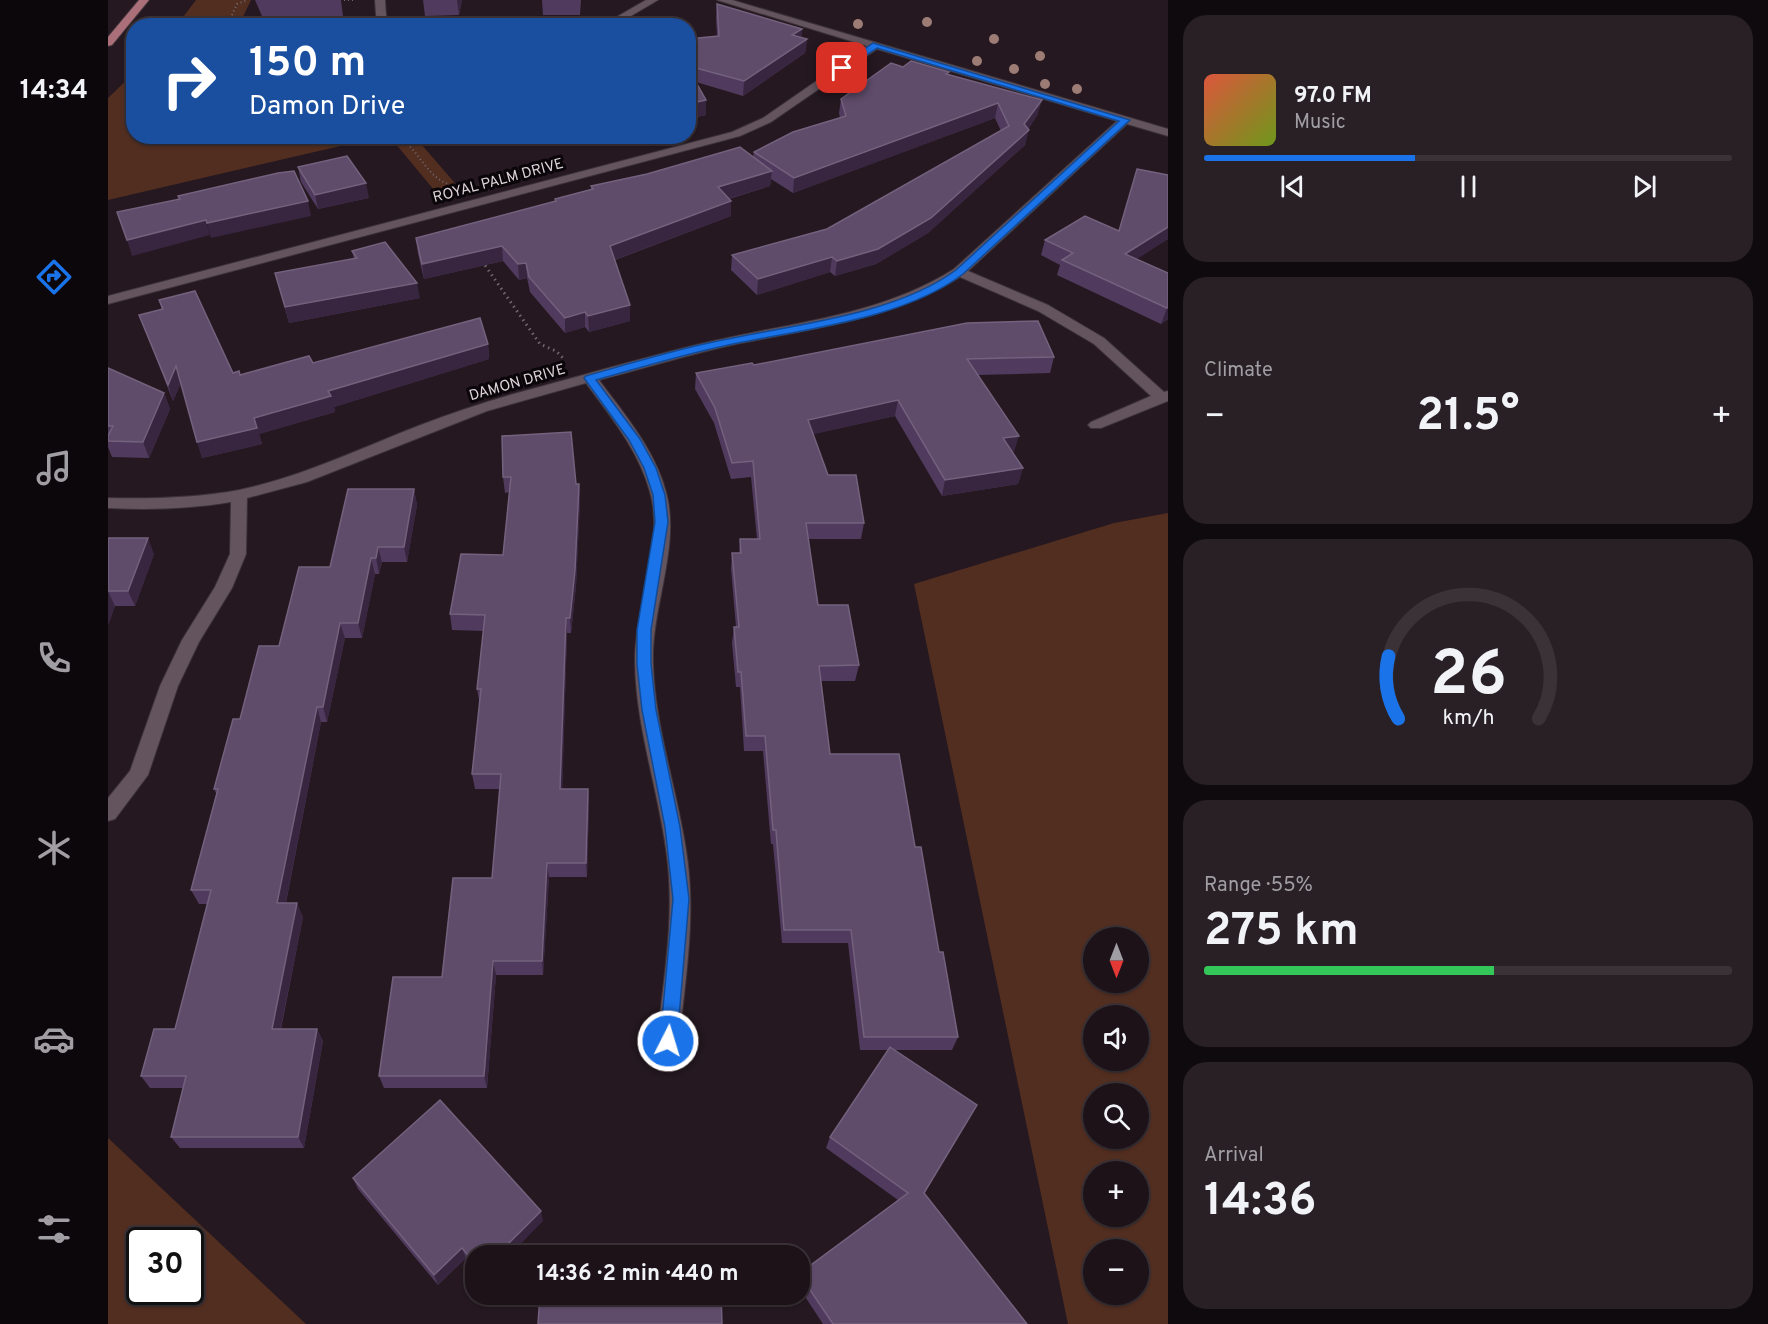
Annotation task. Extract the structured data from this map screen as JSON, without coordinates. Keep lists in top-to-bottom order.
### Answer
{
  "streets": {
    "street": ["ROYAL PALM DRIVE", "DAMON DRIVE"]
  },
  "north": "bottom",
  "page": {
    "tabs": "14:34",
    "turn": ["150 m", "Damon Drive"],
    "song": ["97.0 FM", "Music"],
    "tile": [
      "Climate",
      ["Range · 55%", "275 km"],
      ["Arrival", "14:36"]
    ],
    "heat": ["−", "21.5°", "+"],
    "map_buttons": ["+", "−"],
    "limit": "30",
    "trip": "14:36 · 2 min · 440 m",
    "gauge": ["26", "km/h"]
  }
}
